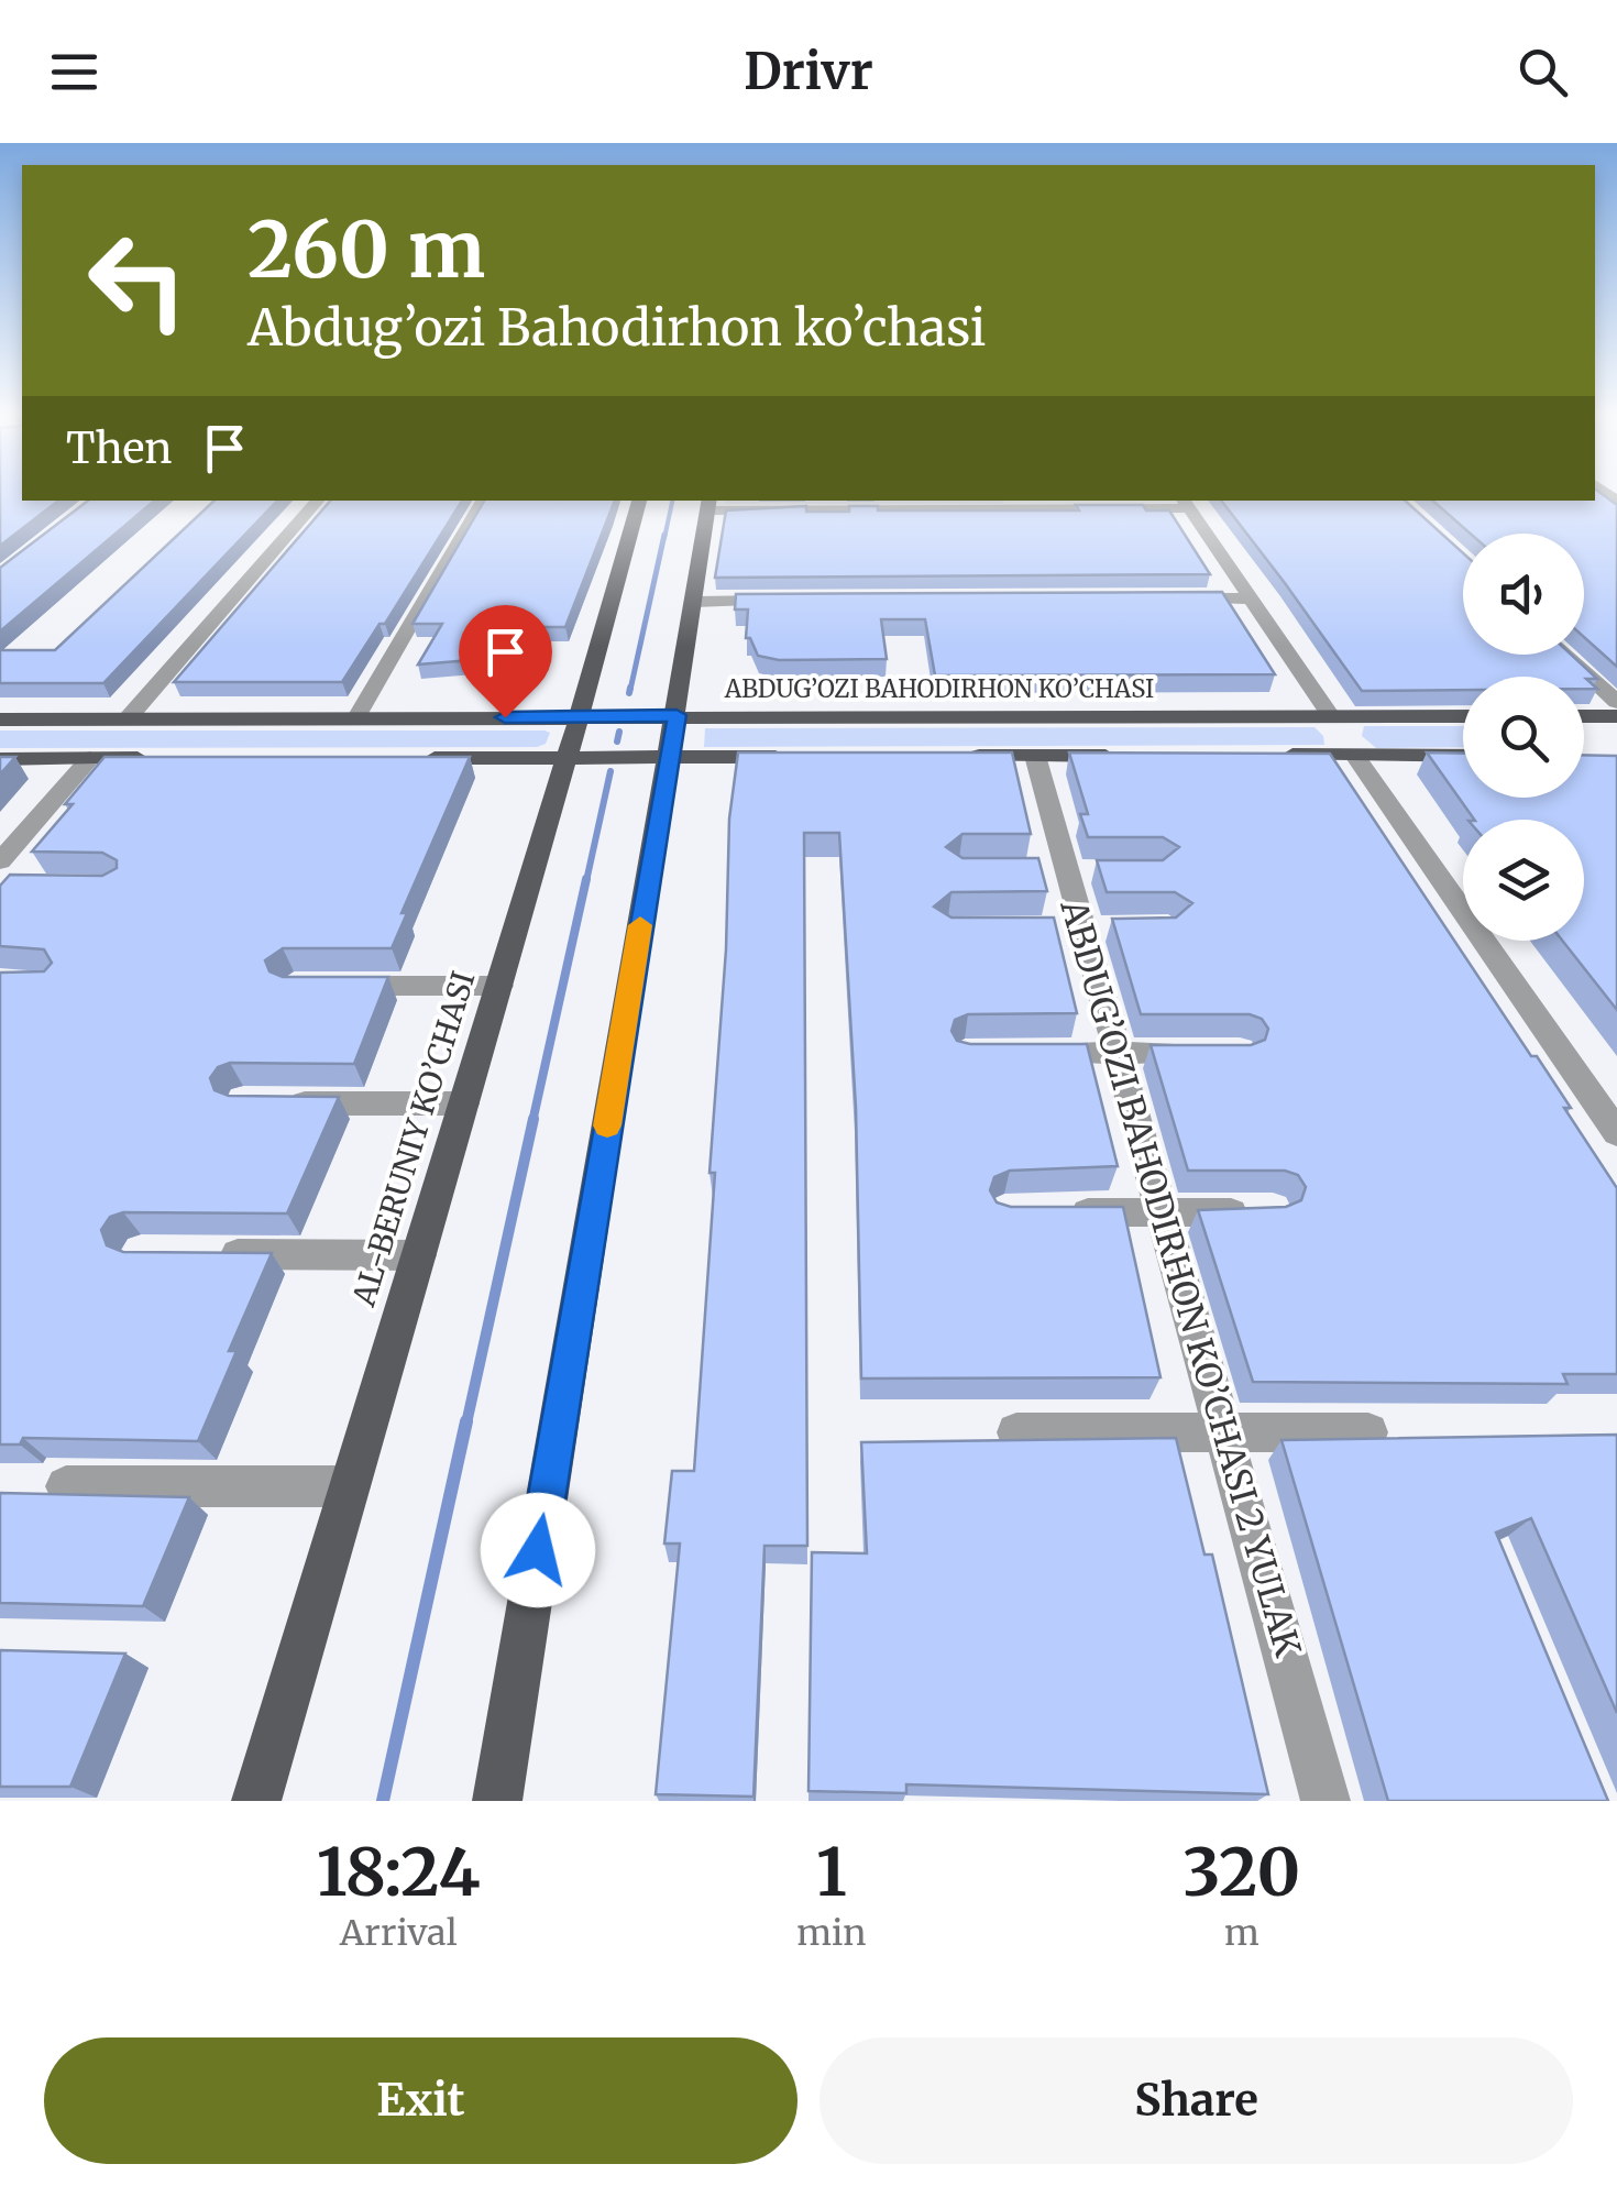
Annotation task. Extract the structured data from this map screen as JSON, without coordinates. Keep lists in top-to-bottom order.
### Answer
{
  "streets": {
    "main road": ["ABDUG’OZI BAHODIRHON KO’CHASI", "AL-BERUNIY KO’CHASI"],
    "street": ["ABDUG’OZI BAHODIRHON KO’CHASI 2 YULAK"]
  },
  "crossings": [
    ["ABDUG’OZI BAHODIRHON KO’CHASI", "AL-BERUNIY KO’CHASI"]
  ],
  "page": {
    "header": "Drivr",
    "turn": ["260 m", "Abdug’ozi Bahodirhon ko’chasi"],
    "then": "Then",
    "eta": [
      "18:24",
      "Arrival",
      "1",
      "min",
      "320",
      "m"
    ],
    "buttons": ["Exit", "Share"]
  }
}
